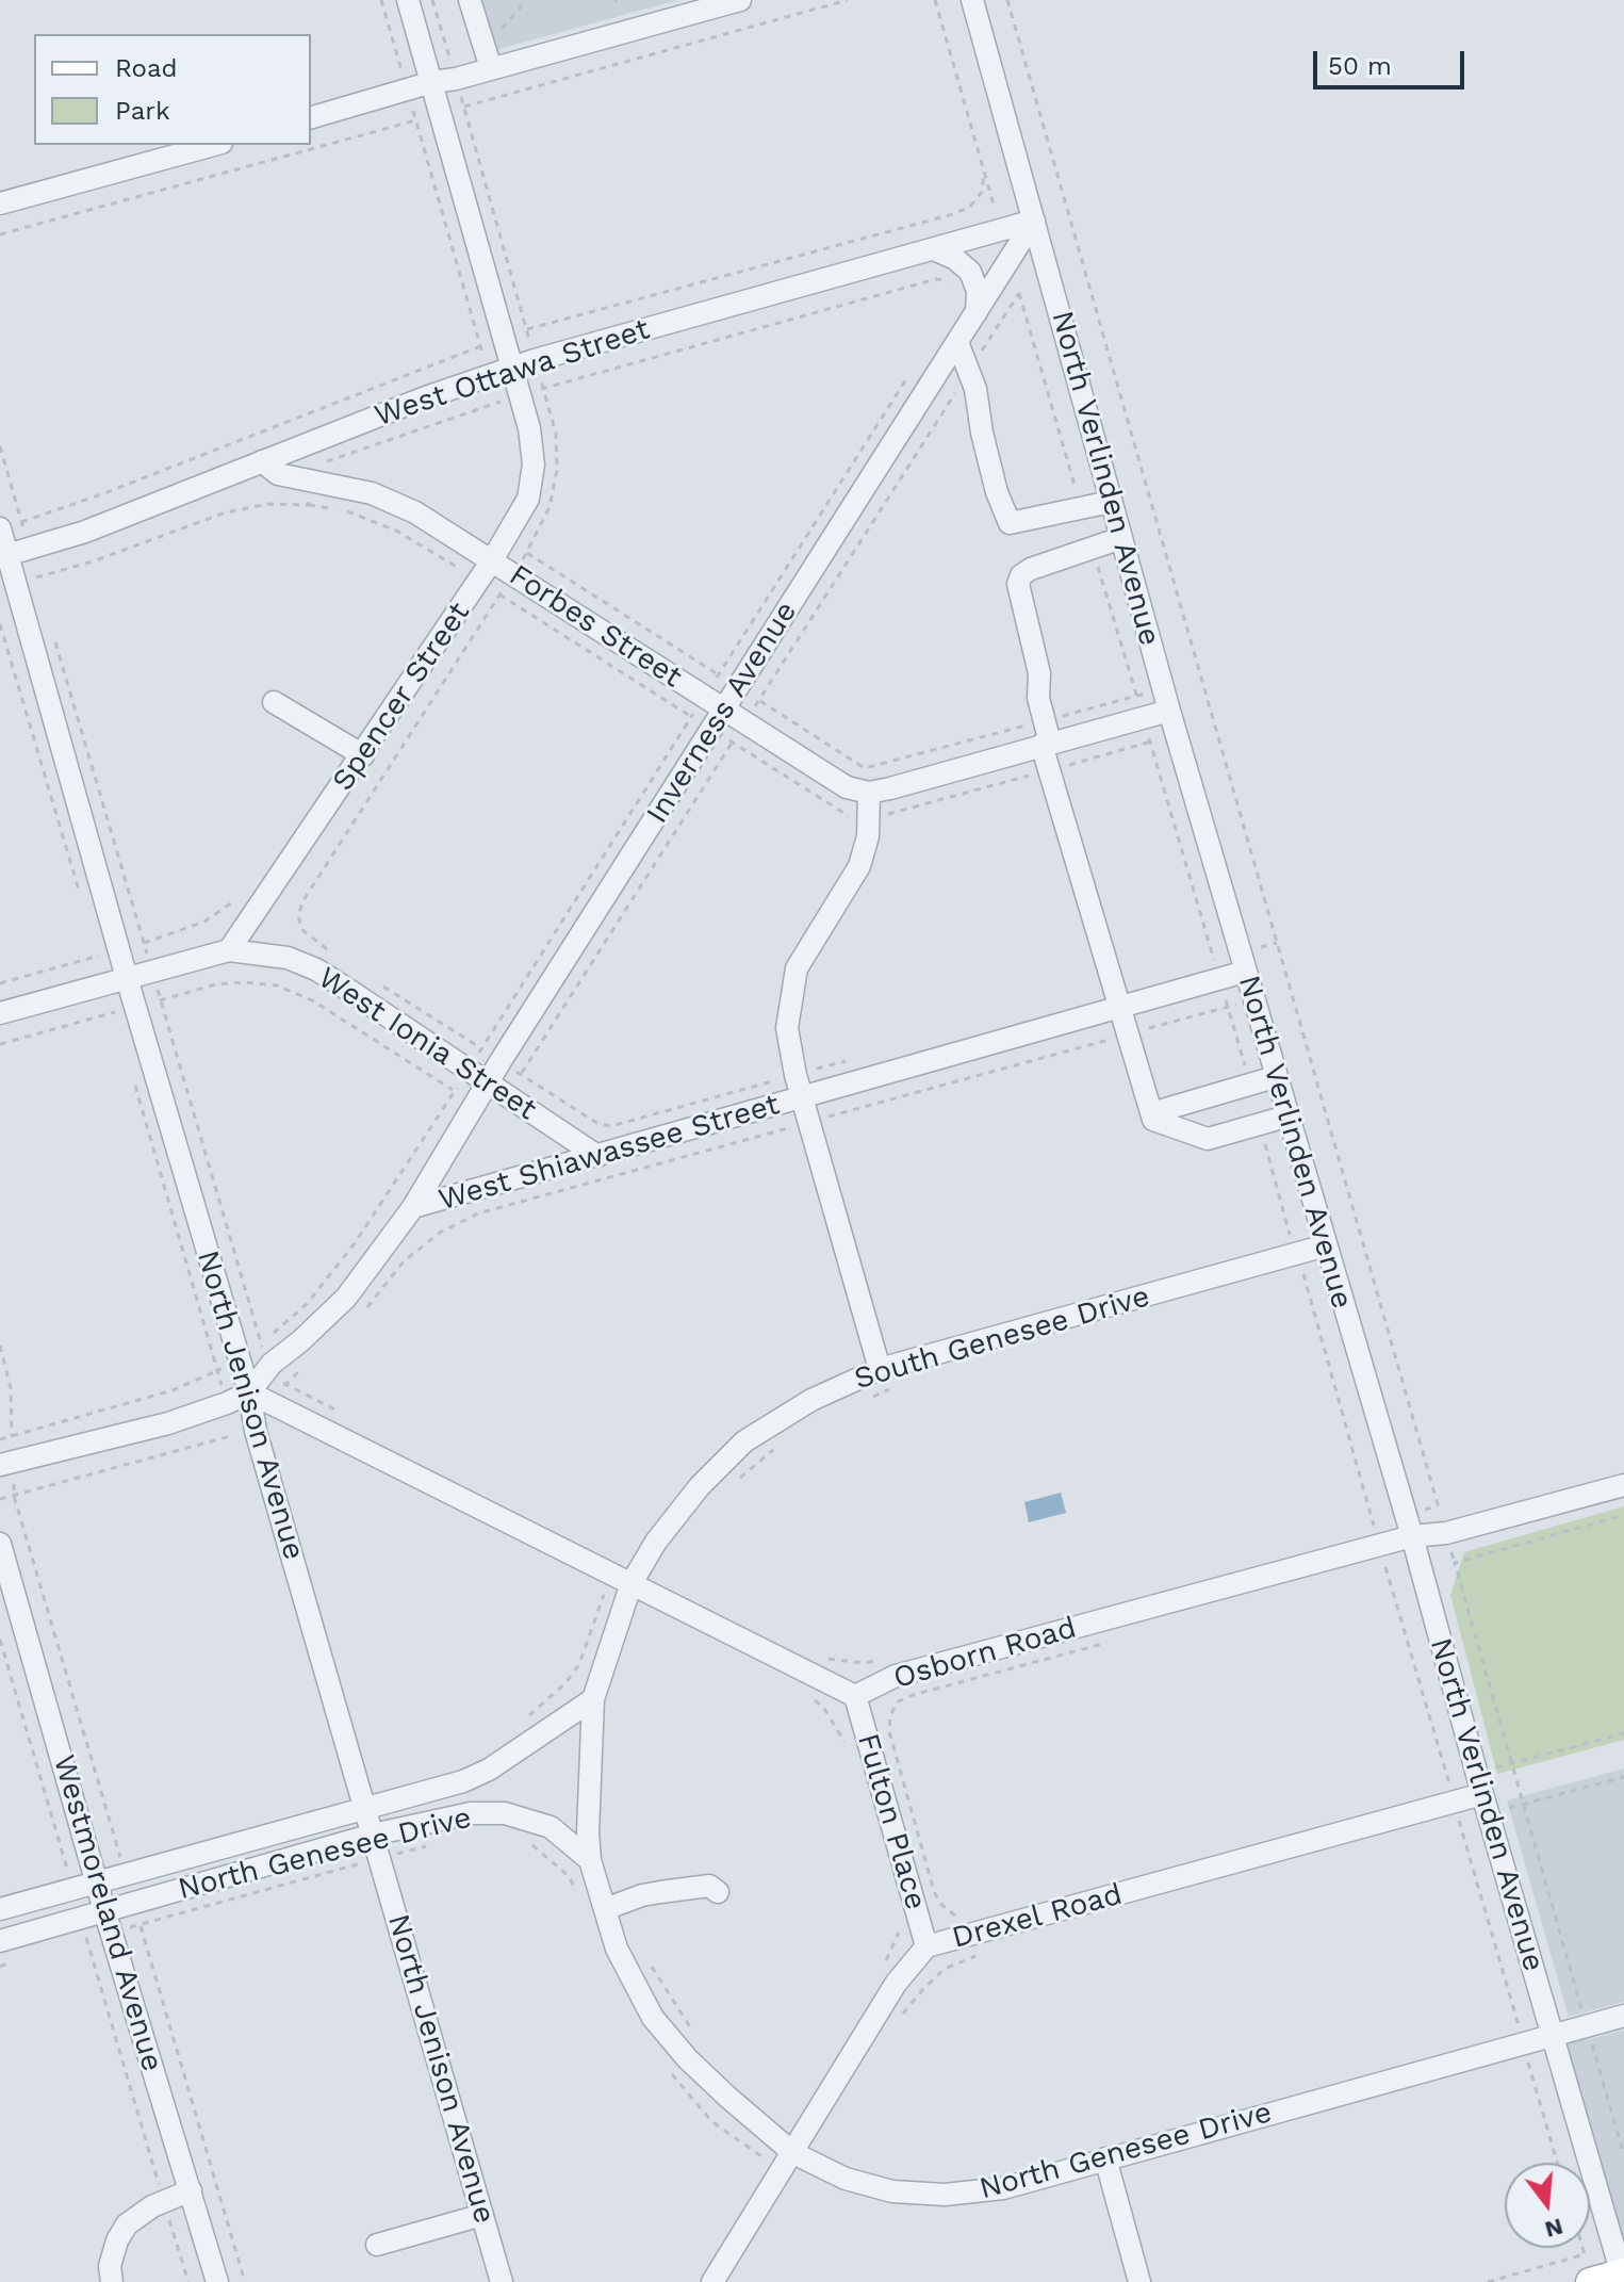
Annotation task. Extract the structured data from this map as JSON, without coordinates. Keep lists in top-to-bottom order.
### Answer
{
  "streets": {
    "street": [
      "West Ottawa Street",
      "North Verlinden Avenue",
      "Forbes Street",
      "Spencer Street",
      "Inverness Avenue",
      "West Ionia Street",
      "West Shiawassee Street",
      "South Genesee Drive",
      "North Jenison Avenue",
      "Osborn Road",
      "Fulton Place",
      "North Genesee Drive",
      "Westmoreland Avenue",
      "Drexel Road"
    ]
  },
  "crossings": [
    ["West Ottawa Street", "North Verlinden Avenue"],
    ["West Ottawa Street", "Forbes Street"],
    ["West Ottawa Street", "Spencer Street"],
    ["West Ottawa Street", "Inverness Avenue"],
    ["West Ottawa Street", "North Jenison Avenue"],
    ["North Verlinden Avenue", "Inverness Avenue"],
    ["North Verlinden Avenue", "West Shiawassee Street"],
    ["North Verlinden Avenue", "South Genesee Drive"],
    ["North Verlinden Avenue", "Osborn Road"],
    ["North Verlinden Avenue", "North Genesee Drive"],
    ["North Verlinden Avenue", "Drexel Road"],
    ["Forbes Street", "Spencer Street"],
    ["Forbes Street", "Inverness Avenue"],
    ["Spencer Street", "West Ionia Street"],
    ["Inverness Avenue", "West Ionia Street"],
    ["Inverness Avenue", "West Shiawassee Street"],
    ["West Ionia Street", "West Shiawassee Street"],
    ["West Ionia Street", "North Jenison Avenue"],
    ["West Shiawassee Street", "North Jenison Avenue"],
    ["West Shiawassee Street", "Osborn Road"],
    ["South Genesee Drive", "Osborn Road"],
    ["South Genesee Drive", "North Genesee Drive"],
    ["North Jenison Avenue", "Osborn Road"],
    ["North Jenison Avenue", "North Genesee Drive"],
    ["Osborn Road", "Fulton Place"],
    ["Fulton Place", "Drexel Road"],
    ["North Genesee Drive", "Westmoreland Avenue"],
    ["North Genesee Drive", "Drexel Road"]
  ],
  "legend": ["Road", "Park"],
  "scale_bar": "50 m",
  "north": "bottom"
}
